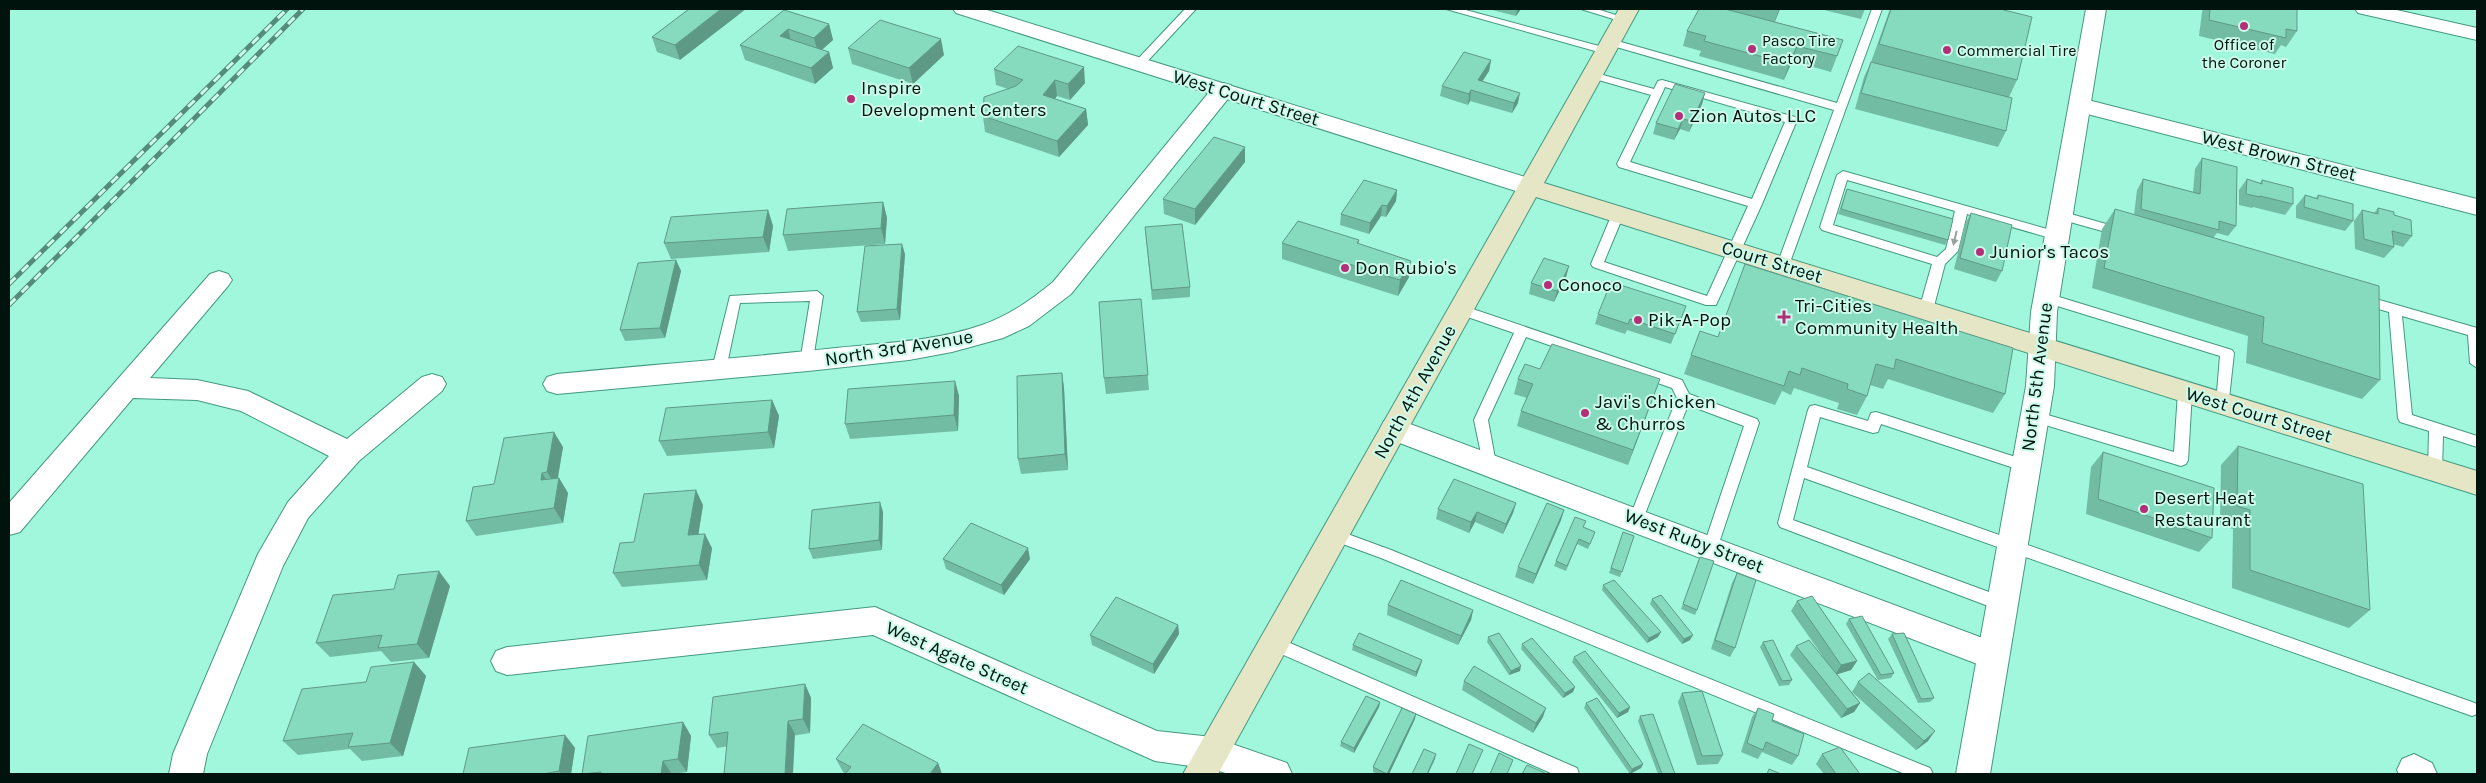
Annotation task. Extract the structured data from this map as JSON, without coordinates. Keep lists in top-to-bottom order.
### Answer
{
  "streets": {
    "main road": ["West Court Street", "Court Street", "North 4th Avenue"],
    "street": [
      "West Brown Street",
      "North 3rd Avenue",
      "North 5th Avenue",
      "West Ruby Street",
      "West Agate Street"
    ]
  },
  "crossings": [
    ["West Court Street", "Court Street"],
    ["West Court Street", "North 3rd Avenue"],
    ["West Court Street", "North 5th Avenue"],
    ["West Court Street", "North 4th Avenue"],
    ["West Brown Street", "North 5th Avenue"],
    ["Court Street", "North 5th Avenue"],
    ["Court Street", "North 4th Avenue"],
    ["North 5th Avenue", "West Ruby Street"],
    ["North 4th Avenue", "West Ruby Street"],
    ["North 4th Avenue", "West Agate Street"]
  ],
  "places": {
    "other": [
      "Office of the Coroner",
      "Pasco Tire Factory",
      "Commercial Tire",
      "Inspire Development Centers",
      "Zion Autos LLC",
      "Junior's Tacos",
      "Don Rubio's",
      "Conoco",
      "Pik-A-Pop",
      "Javi's Chicken & Churros",
      "Desert Heat Restaurant"
    ],
    "health": ["Tri-Cities Community Health"]
  }
}
